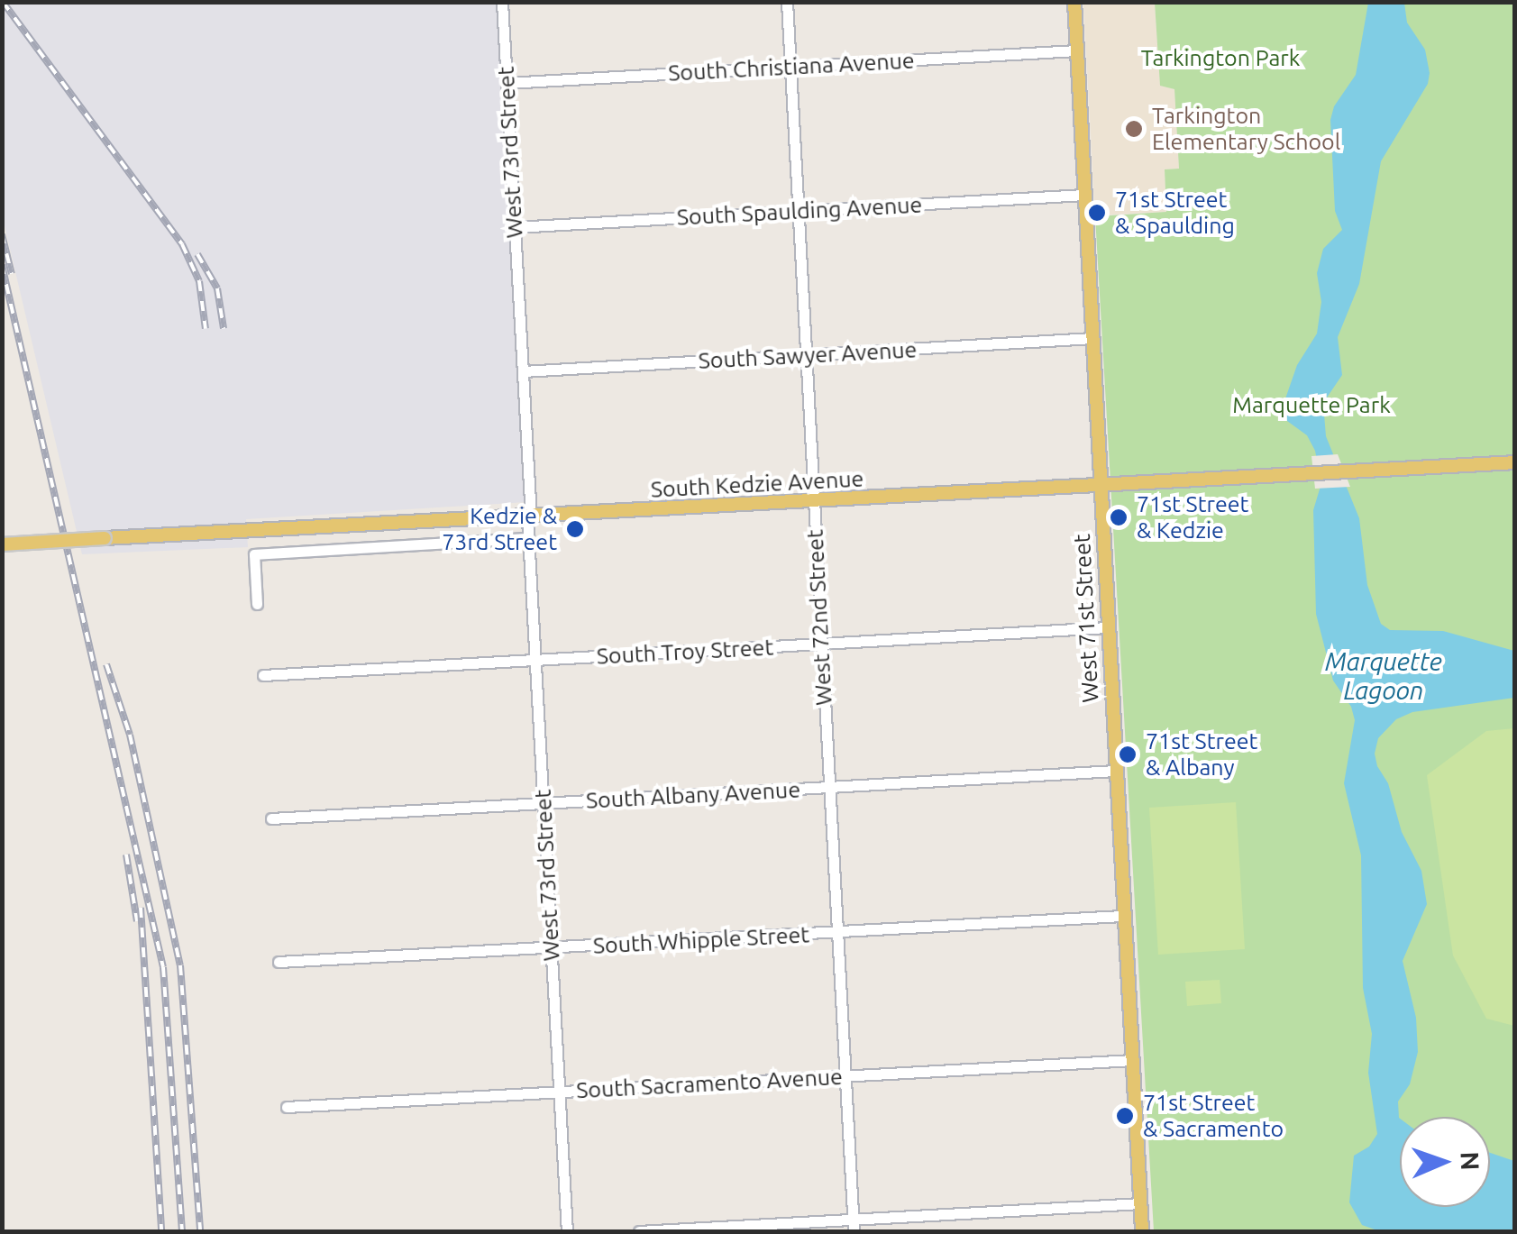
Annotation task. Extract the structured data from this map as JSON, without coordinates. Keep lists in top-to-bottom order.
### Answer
{
  "streets": {
    "main road": ["South Kedzie Avenue", "West 71st Street"],
    "street": [
      "South Christiana Avenue",
      "West 73rd Street",
      "South Spaulding Avenue",
      "South Sawyer Avenue",
      "West 72nd Street",
      "South Troy Street",
      "South Albany Avenue",
      "South Whipple Street",
      "South Sacramento Avenue"
    ]
  },
  "crossings": [
    ["South Christiana Avenue", "West 73rd Street"],
    ["South Christiana Avenue", "West 72nd Street"],
    ["South Christiana Avenue", "West 71st Street"],
    ["West 73rd Street", "South Spaulding Avenue"],
    ["West 73rd Street", "South Sawyer Avenue"],
    ["West 73rd Street", "South Kedzie Avenue"],
    ["West 73rd Street", "South Troy Street"],
    ["West 73rd Street", "South Albany Avenue"],
    ["West 73rd Street", "South Whipple Street"],
    ["West 73rd Street", "South Sacramento Avenue"],
    ["South Spaulding Avenue", "West 72nd Street"],
    ["South Spaulding Avenue", "West 71st Street"],
    ["South Sawyer Avenue", "West 72nd Street"],
    ["South Sawyer Avenue", "West 71st Street"],
    ["South Kedzie Avenue", "West 72nd Street"],
    ["South Kedzie Avenue", "West 71st Street"],
    ["West 72nd Street", "South Troy Street"],
    ["West 72nd Street", "South Albany Avenue"],
    ["West 72nd Street", "South Whipple Street"],
    ["West 72nd Street", "South Sacramento Avenue"],
    ["West 71st Street", "South Troy Street"],
    ["West 71st Street", "South Albany Avenue"],
    ["West 71st Street", "South Whipple Street"],
    ["West 71st Street", "South Sacramento Avenue"]
  ],
  "water": ["Marquette Lagoon"],
  "parks": ["Tarkington Park", "Marquette Park"],
  "places": [
    "Tarkington Elementary School",
    "71st Street & Spaulding",
    "71st Street & Kedzie",
    "Kedzie & 73rd Street",
    "71st Street & Albany",
    "71st Street & Sacramento"
  ],
  "north": "right"
}
